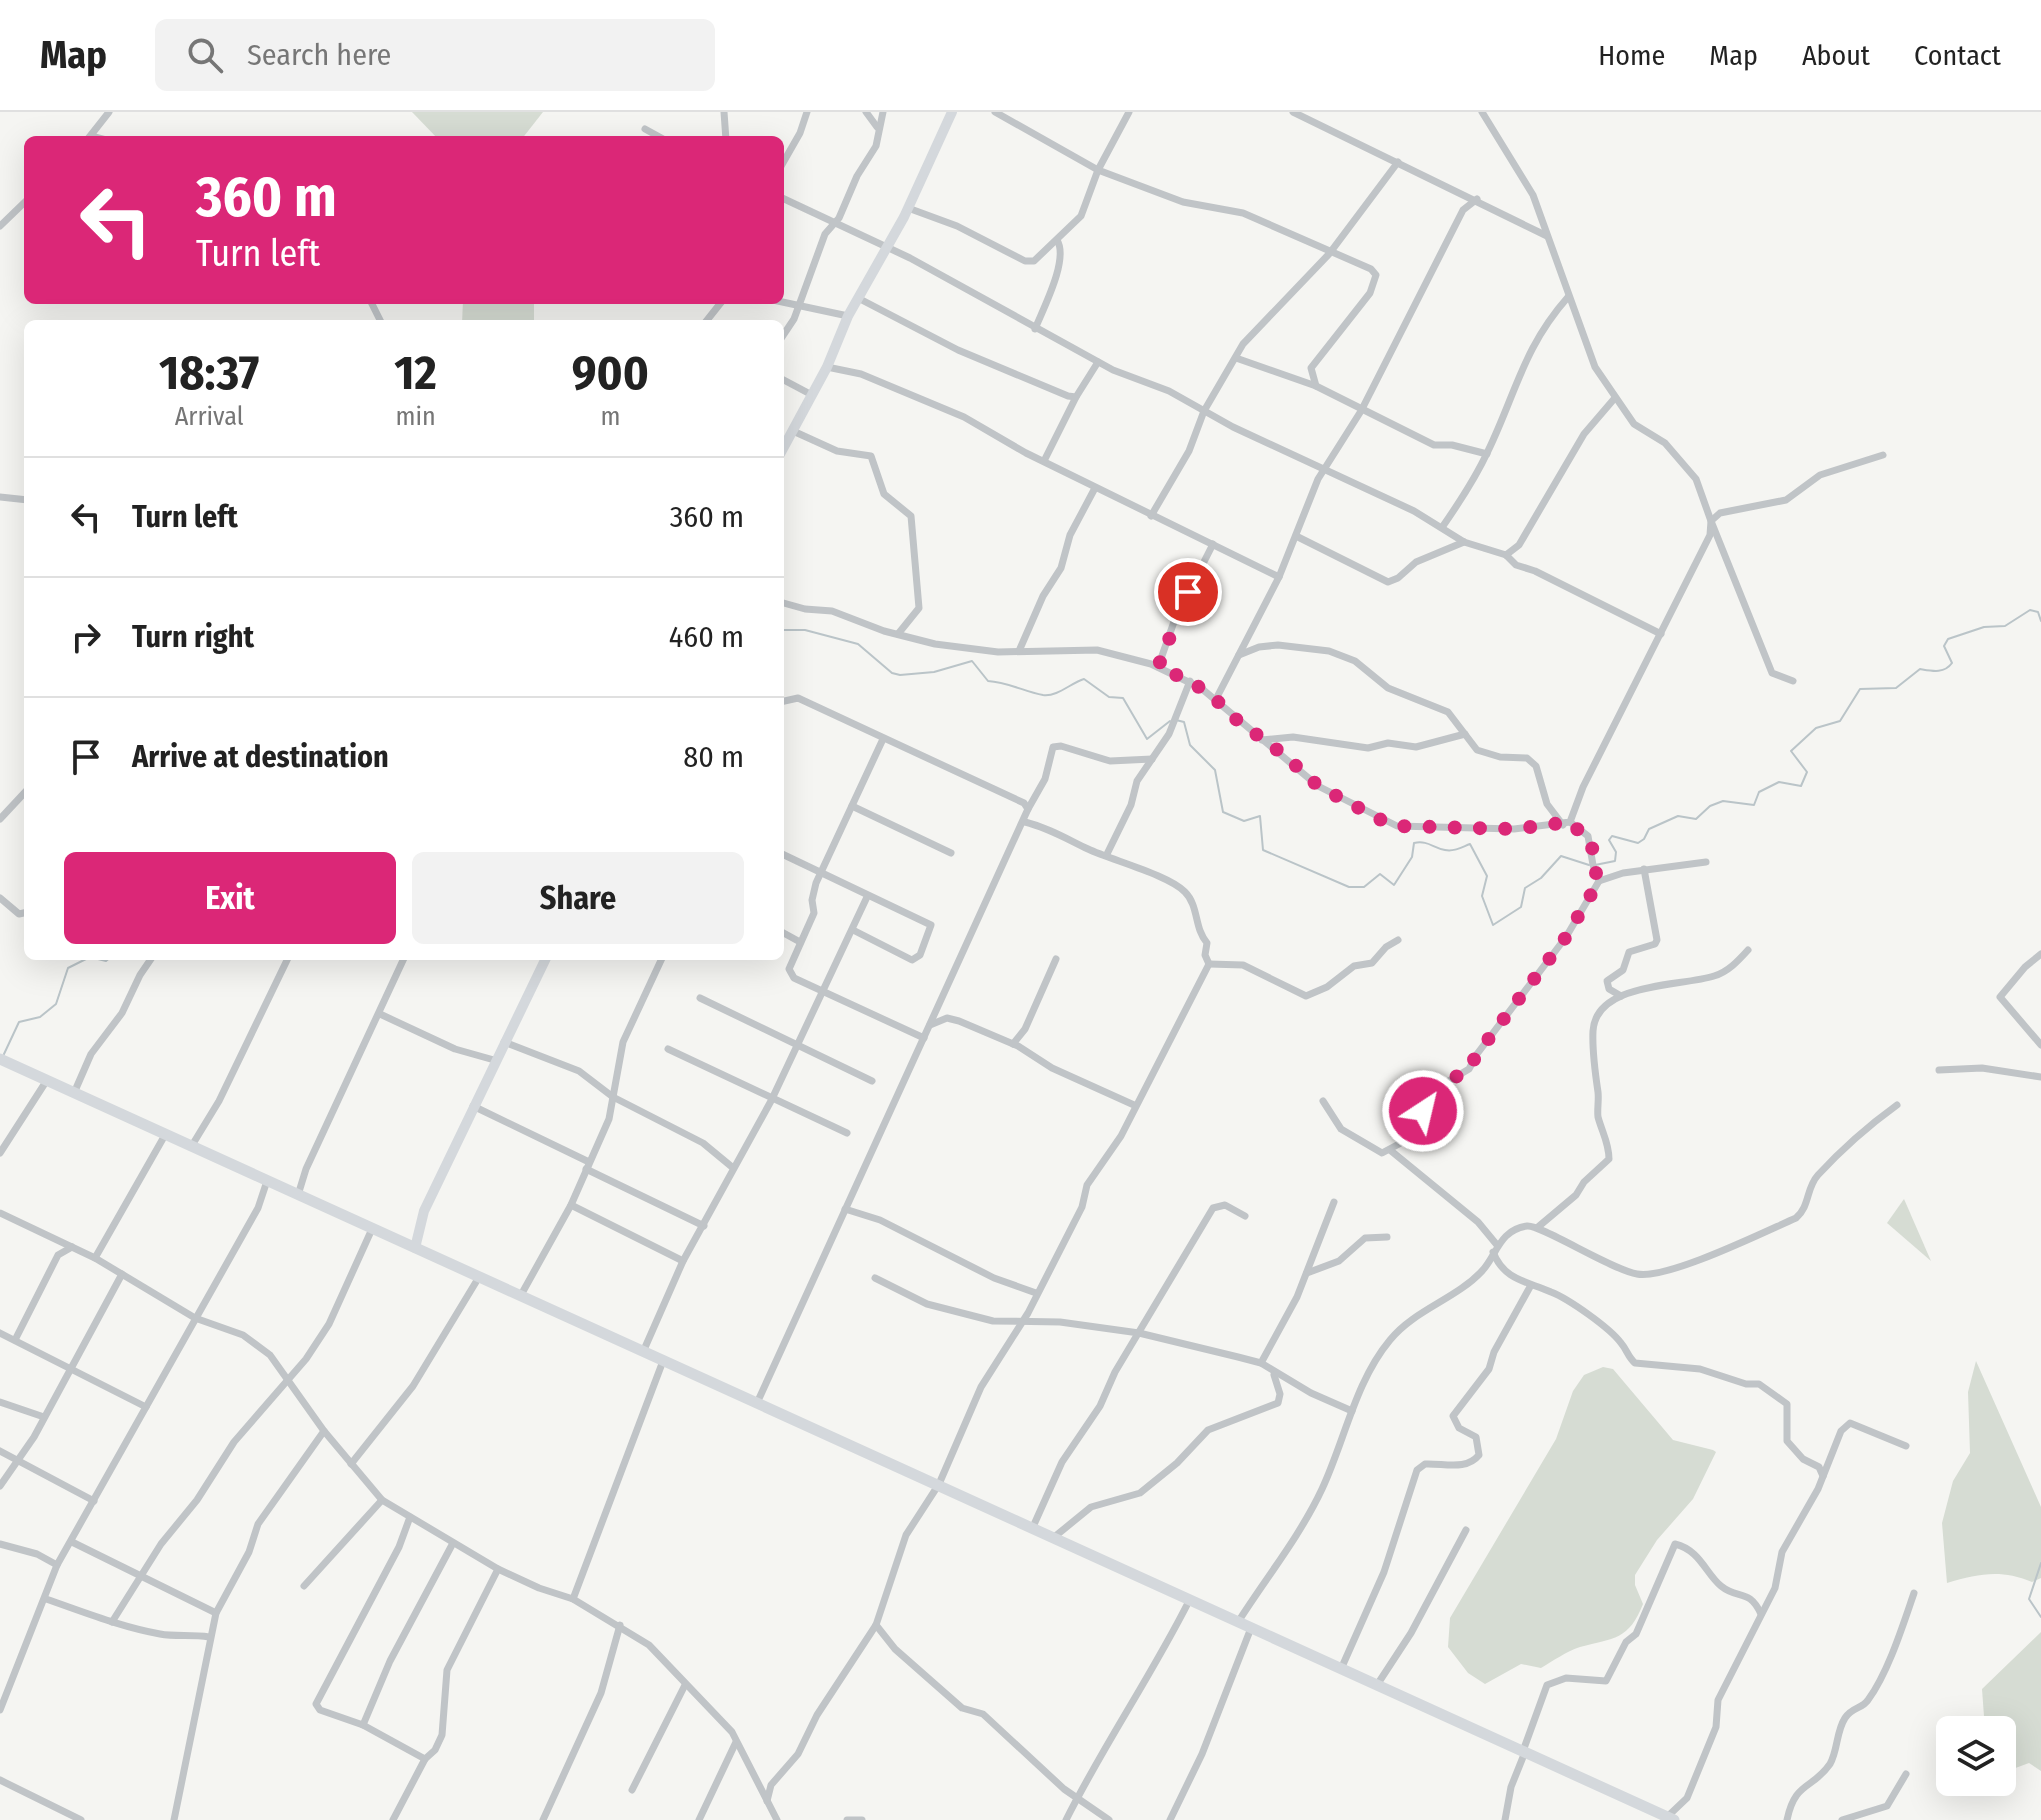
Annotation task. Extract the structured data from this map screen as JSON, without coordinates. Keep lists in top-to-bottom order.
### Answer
{
  "page": {
    "header": "Map",
    "search": "Search here",
    "nav": [
      "Home",
      "Map",
      "About",
      "Contact"
    ],
    "turn": ["360 m", "Turn left"],
    "eta": [
      "18:37",
      "Arrival",
      "12",
      "min",
      "900",
      "m"
    ],
    "list": [
      {
        "name": "Turn left",
        "value": "360 m"
      },
      {
        "name": "Turn right",
        "value": "460 m"
      },
      {
        "name": "Arrive at destination",
        "value": "80 m"
      }
    ],
    "buttons": ["Exit", "Share"]
  }
}
